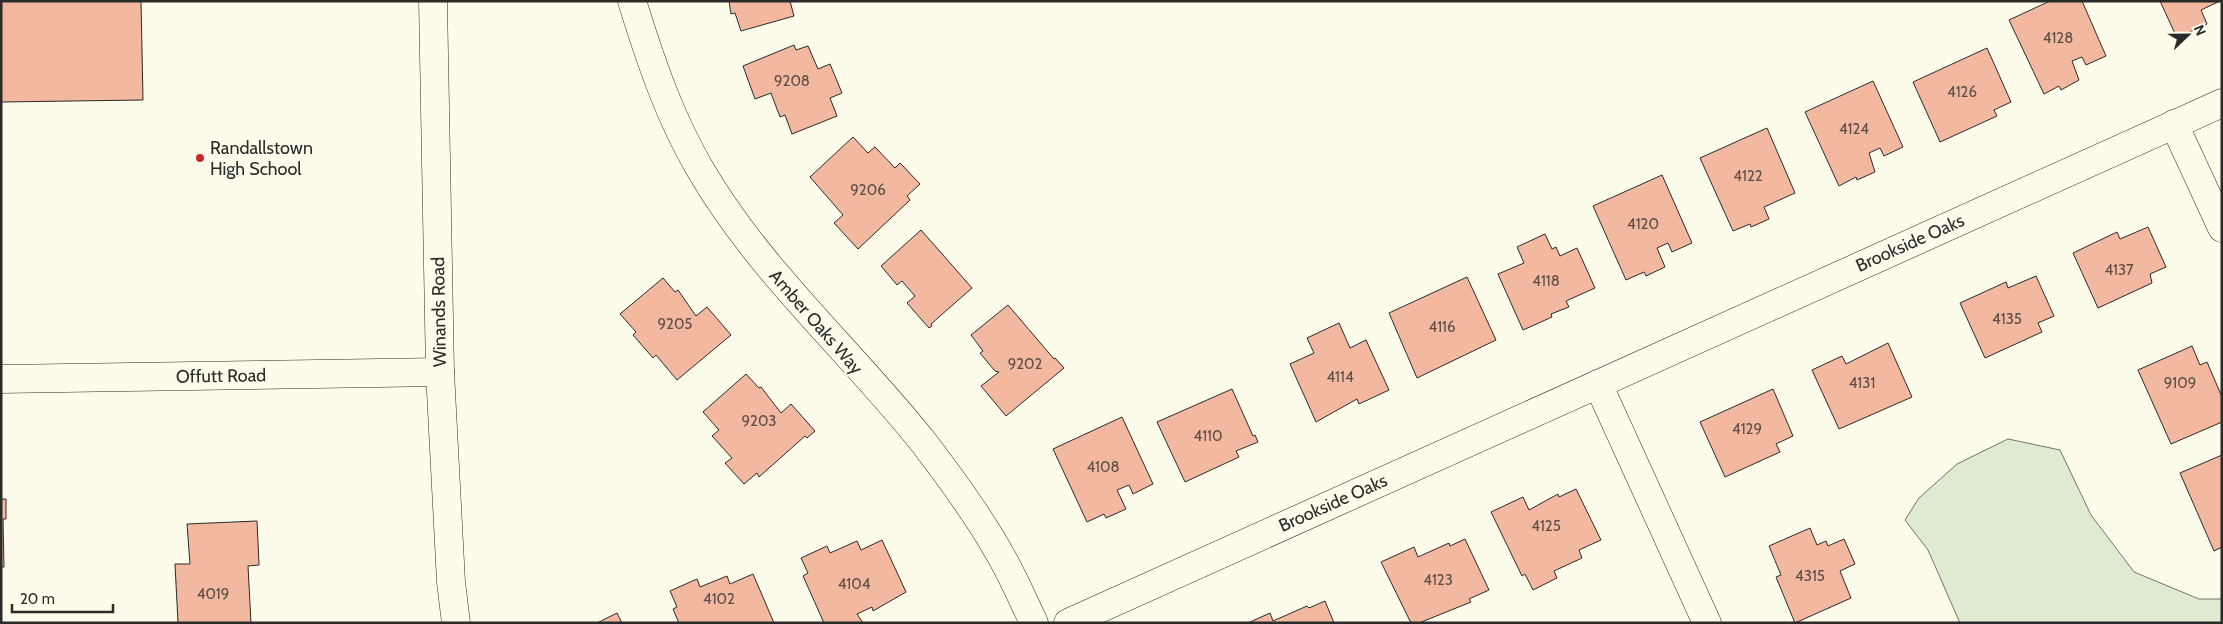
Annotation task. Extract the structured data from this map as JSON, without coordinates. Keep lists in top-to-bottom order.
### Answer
{
  "streets": {
    "street": [
      "Brookside Oaks",
      "Winands Road",
      "Amber Oaks Way",
      "Offutt Road"
    ]
  },
  "crossings": [
    ["Winands Road", "Offutt Road"]
  ],
  "places": ["Randallstown High School"],
  "house_numbers": [
    "4128",
    "9208",
    "4126",
    "4124",
    "4122",
    "9206",
    "4120",
    "4137",
    "4118",
    "4135",
    "9205",
    "4116",
    "9202",
    "4114",
    "4131",
    "9109",
    "9203",
    "4129",
    "4110",
    "4108",
    "4125",
    "4315",
    "4123",
    "4104",
    "4019",
    "4102"
  ],
  "scale_bar": "20 m",
  "north": "right"
}
